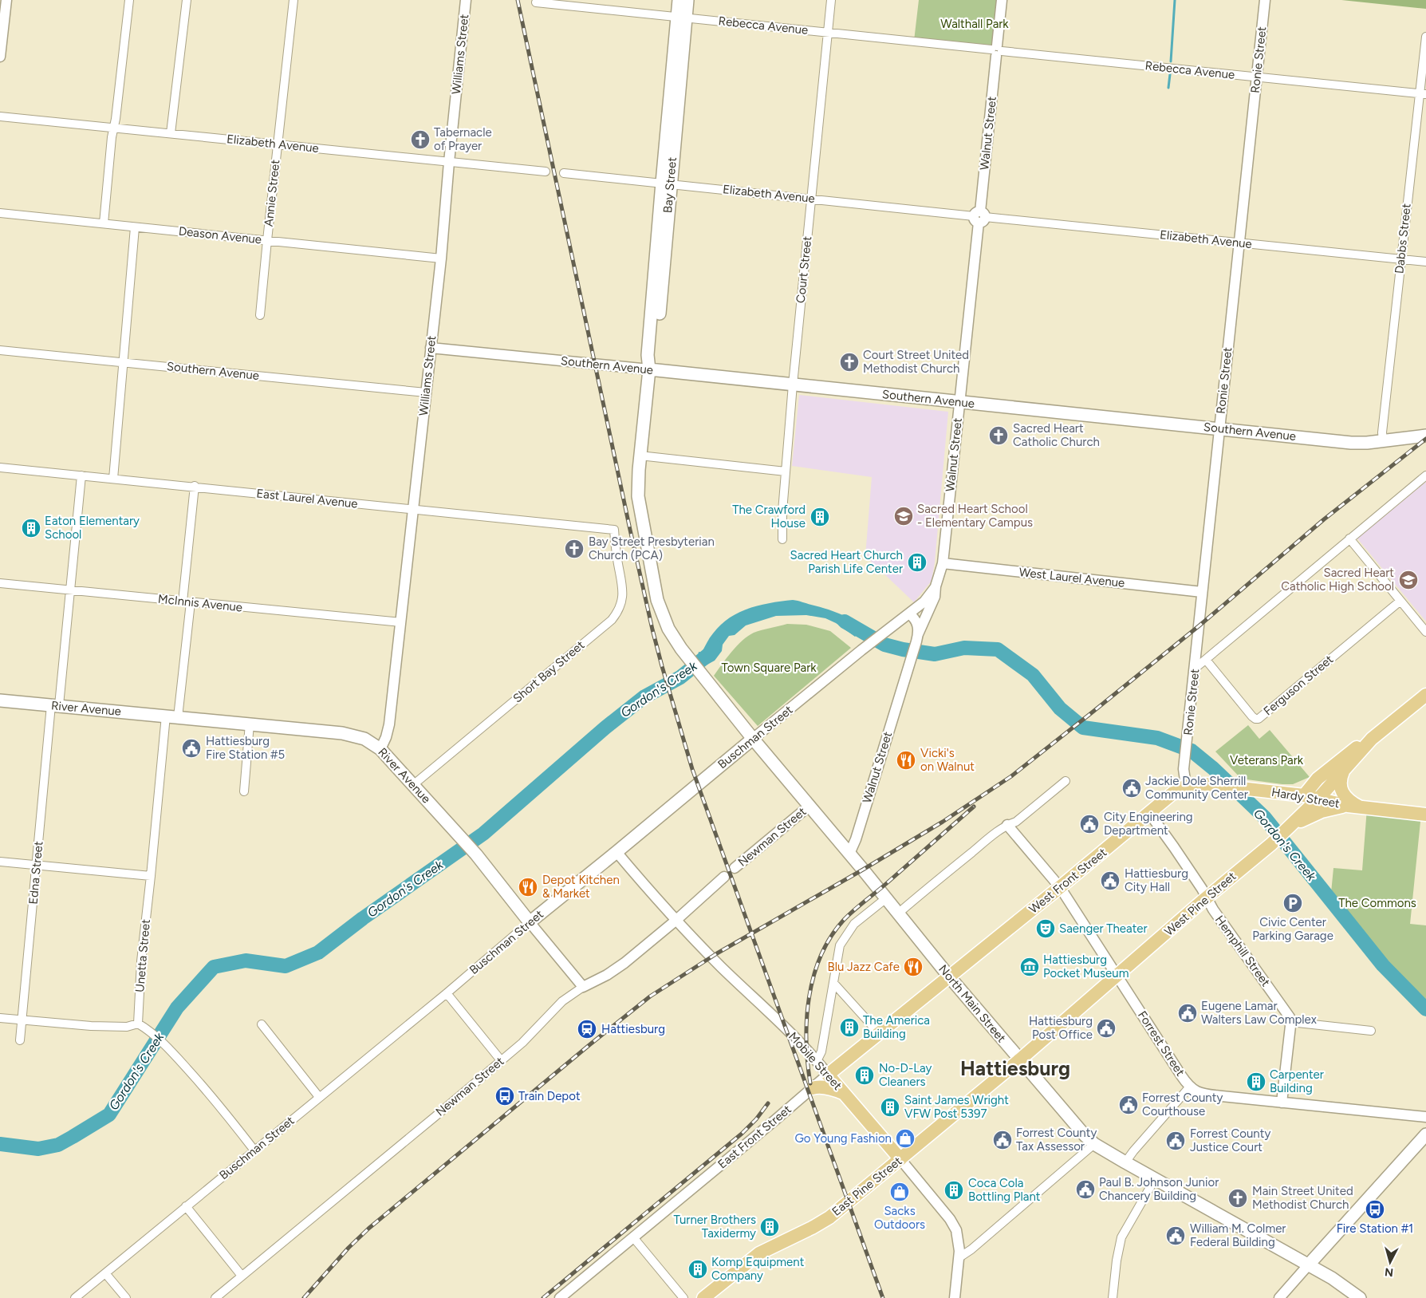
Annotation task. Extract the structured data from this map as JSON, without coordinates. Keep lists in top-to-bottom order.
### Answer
{
  "streets": {
    "main road": [
      "Bay Street",
      "Southern Avenue",
      "River Avenue",
      "Buschman Street",
      "Hardy Street",
      "West Front Street",
      "West Pine Street",
      "North Main Street",
      "Mobile Street",
      "East Front Street",
      "East Pine Street"
    ],
    "street": [
      "Rebecca Avenue",
      "Williams Street",
      "Ronie Street",
      "Walnut Street",
      "Elizabeth Avenue",
      "Annie Street",
      "Deason Avenue",
      "Dabbs Street",
      "Court Street",
      "East Laurel Avenue",
      "West Laurel Avenue",
      "McInnis Avenue",
      "Short Bay Street",
      "Ferguson Street",
      "Newman Street",
      "Edna Street",
      "Hemphill Street",
      "Unetta Street",
      "Forrest Street"
    ]
  },
  "crossings": [
    ["Rebecca Avenue", "Ronie Street"],
    ["Rebecca Avenue", "Walnut Street"],
    ["Rebecca Avenue", "Bay Street"],
    ["Rebecca Avenue", "Dabbs Street"],
    ["Rebecca Avenue", "Court Street"],
    ["Williams Street", "Elizabeth Avenue"],
    ["Williams Street", "Deason Avenue"],
    ["Williams Street", "Southern Avenue"],
    ["Williams Street", "East Laurel Avenue"],
    ["Williams Street", "McInnis Avenue"],
    ["Williams Street", "River Avenue"],
    ["Ronie Street", "Elizabeth Avenue"],
    ["Ronie Street", "Southern Avenue"],
    ["Ronie Street", "West Laurel Avenue"],
    ["Ronie Street", "Hardy Street"],
    ["Ronie Street", "West Front Street"],
    ["Walnut Street", "Elizabeth Avenue"],
    ["Walnut Street", "Southern Avenue"],
    ["Walnut Street", "West Laurel Avenue"],
    ["Walnut Street", "Buschman Street"],
    ["Walnut Street", "North Main Street"],
    ["Elizabeth Avenue", "Bay Street"],
    ["Elizabeth Avenue", "Annie Street"],
    ["Elizabeth Avenue", "Dabbs Street"],
    ["Elizabeth Avenue", "Court Street"],
    ["Bay Street", "Southern Avenue"],
    ["Bay Street", "North Main Street"],
    ["Annie Street", "Deason Avenue"],
    ["Dabbs Street", "Southern Avenue"],
    ["Court Street", "Southern Avenue"],
    ["East Laurel Avenue", "Short Bay Street"],
    ["East Laurel Avenue", "Edna Street"],
    ["McInnis Avenue", "Edna Street"],
    ["Short Bay Street", "River Avenue"],
    ["River Avenue", "Buschman Street"],
    ["River Avenue", "Newman Street"],
    ["River Avenue", "Edna Street"],
    ["River Avenue", "Unetta Street"],
    ["Buschman Street", "North Main Street"],
    ["Buschman Street", "Mobile Street"],
    ["Hardy Street", "West Front Street"],
    ["Hardy Street", "West Pine Street"],
    ["Newman Street", "North Main Street"],
    ["Newman Street", "Mobile Street"],
    ["West Front Street", "Hemphill Street"],
    ["West Front Street", "North Main Street"],
    ["West Front Street", "Forrest Street"],
    ["West Front Street", "East Front Street"],
    ["West Pine Street", "Hemphill Street"],
    ["West Pine Street", "North Main Street"],
    ["West Pine Street", "Forrest Street"],
    ["West Pine Street", "East Pine Street"],
    ["North Main Street", "East Front Street"],
    ["North Main Street", "East Pine Street"],
    ["Mobile Street", "East Front Street"],
    ["Mobile Street", "East Pine Street"]
  ],
  "districts": ["Hattiesburg"],
  "water": ["Gordon's Creek"],
  "parks": [
    "Walthall Park",
    "Town Square Park",
    "Veterans Park",
    "The Commons"
  ],
  "places": {
    "church": [
      "Tabernacle of Prayer",
      "Court Street United Methodist Church",
      "Sacred Heart Catholic Church",
      "Bay Street Presbyterian Church (PCA)",
      "Main Street United Methodist Church"
    ],
    "school or university": ["Sacred Heart School - Elementary Campus", "Sacred Heart Catholic High School"],
    "building": [
      "The Crawford House",
      "Eaton Elementary School",
      "Sacred Heart Church Parish Life Center",
      "The America Building",
      "No-D-Lay Cleaners",
      "Carpenter Building",
      "Saint James Wright VFW Post 5397",
      "Coca Cola Bottling Plant",
      "Turner Brothers Taxidermy",
      "Komp Equipment Company"
    ],
    "public building": [
      "Hattiesburg Fire Station #5",
      "Jackie Dole Sherrill Community Center",
      "City Engineering Department",
      "Hattiesburg City Hall",
      "Eugene Lamar Walters Law Complex",
      "Hattiesburg Post Office",
      "Forrest County Courthouse",
      "Forrest County Tax Assessor",
      "Forrest County Justice Court",
      "Paul B. Johnson Junior Chancery Building",
      "William M. Colmer Federal Building"
    ],
    "restaurant": ["Vicki's on Walnut", "Depot Kitchen & Market", "Blu Jazz Cafe"],
    "parking": ["Civic Center Parking Garage"],
    "theatre": ["Saenger Theater"],
    "museum": ["Hattiesburg Pocket Museum"],
    "station": ["Hattiesburg"],
    "bus stop": ["Train Depot", "Fire Station #1"],
    "shop": ["Go Young Fashion", "Sacks Outdoors"]
  },
  "north": "bottom"
}
